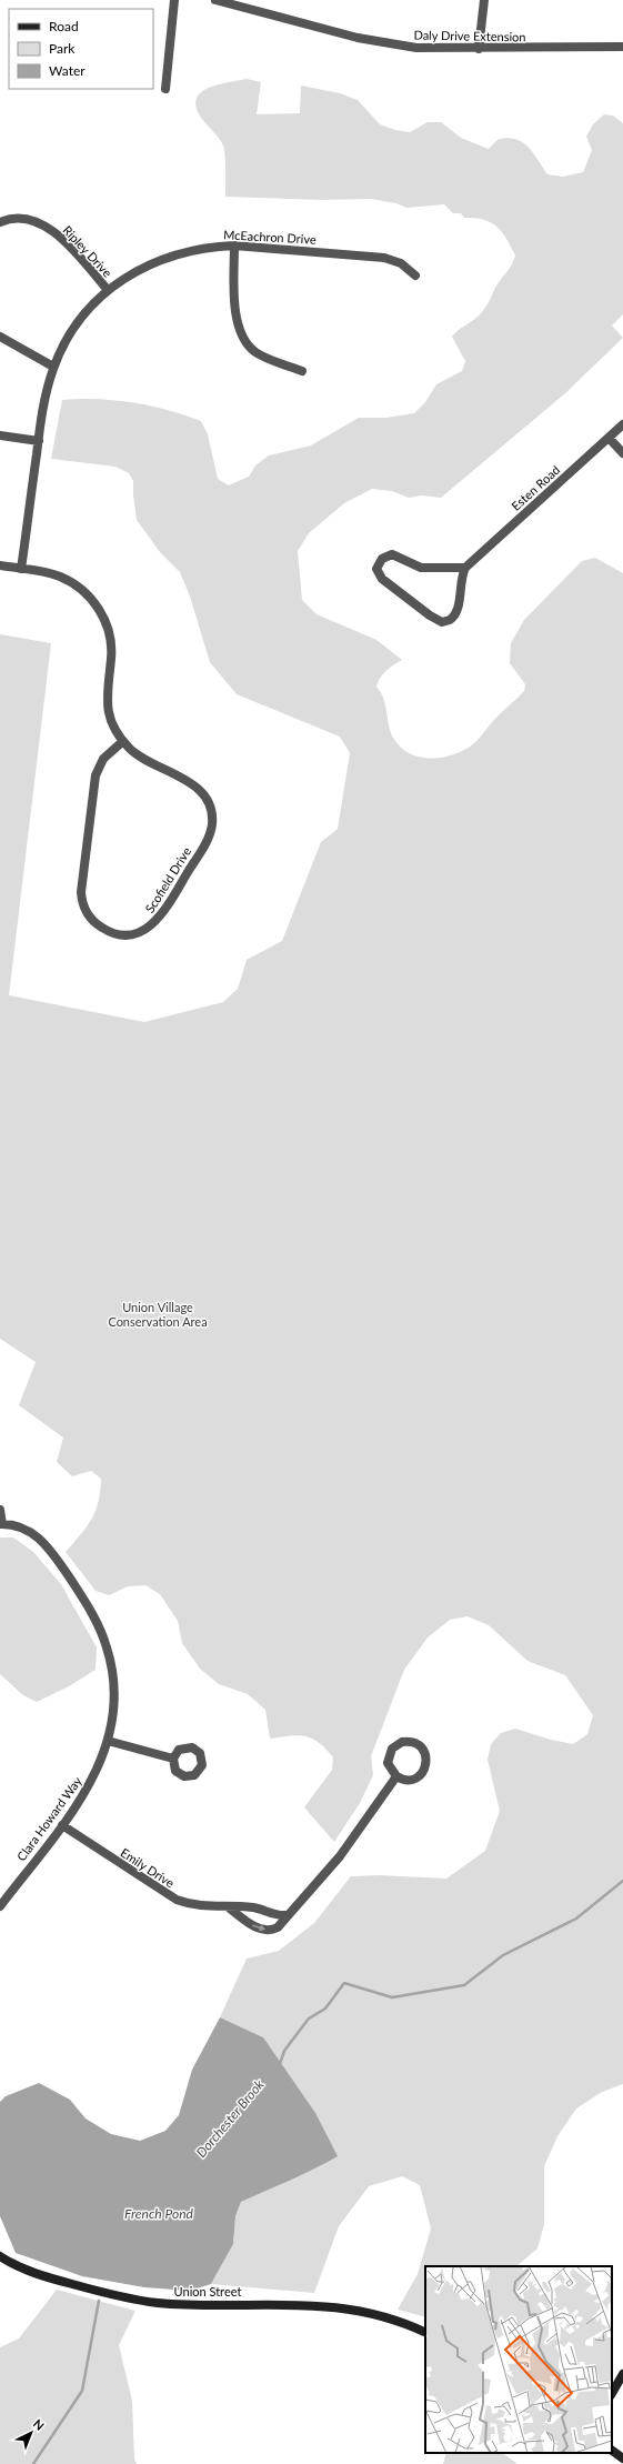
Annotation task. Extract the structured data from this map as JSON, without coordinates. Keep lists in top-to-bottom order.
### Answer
{
  "streets": {
    "main road": ["Union Street"],
    "street": [
      "Daly Drive Extension",
      "McEachron Drive",
      "Ripley Drive",
      "Esten Road",
      "Scofield Drive",
      "Clara Howard Way",
      "Emily Drive"
    ]
  },
  "crossings": [
    ["McEachron Drive", "Ripley Drive"],
    ["McEachron Drive", "Scofield Drive"],
    ["Clara Howard Way", "Emily Drive"]
  ],
  "water": ["Dorchester Brook", "French Pond"],
  "parks": ["Union Village Conservation Area"],
  "legend": ["Road", "Park", "Water"],
  "north": "top right"
}
